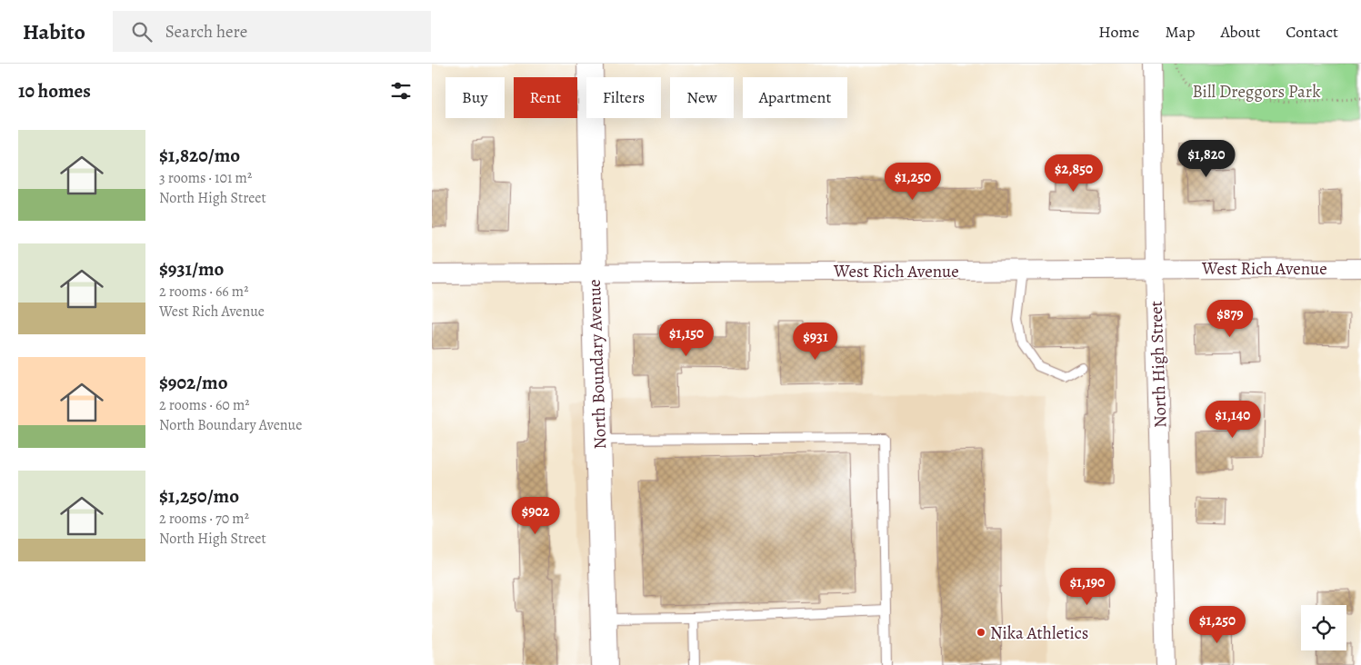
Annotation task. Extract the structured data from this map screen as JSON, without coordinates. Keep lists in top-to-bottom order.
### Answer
{
  "streets": {
    "street": ["West Rich Avenue", "North Boundary Avenue", "North High Street"]
  },
  "crossings": [
    ["West Rich Avenue", "North Boundary Avenue"],
    ["West Rich Avenue", "North High Street"]
  ],
  "parks": ["Bill Dreggors Park"],
  "places": ["Nika Athletics"],
  "page": {
    "header": "Habito",
    "search": "Search here",
    "nav": [
      "Home",
      "Map",
      "About",
      "Contact"
    ],
    "heading": "10 homes",
    "chip": [
      "Buy",
      "Rent",
      "Filters",
      "New",
      "Apartment"
    ],
    "list": [
      {
        "name": "$1,820/mo",
        "note": "3 rooms · 101 m² · North High Street"
      },
      {
        "name": "$931/mo",
        "note": "2 rooms · 66 m² · West Rich Avenue"
      },
      {
        "name": "$902/mo",
        "note": "2 rooms · 60 m² · North Boundary Avenue"
      },
      {
        "name": "$1,250/mo",
        "note": "2 rooms · 70 m² · North High Street"
      }
    ],
    "price": [
      "$1,820",
      "$2,850",
      "$1,250",
      "$879",
      "$1,150",
      "$931",
      "$1,140",
      "$902",
      "$1,190",
      "$1,250"
    ]
  }
}
